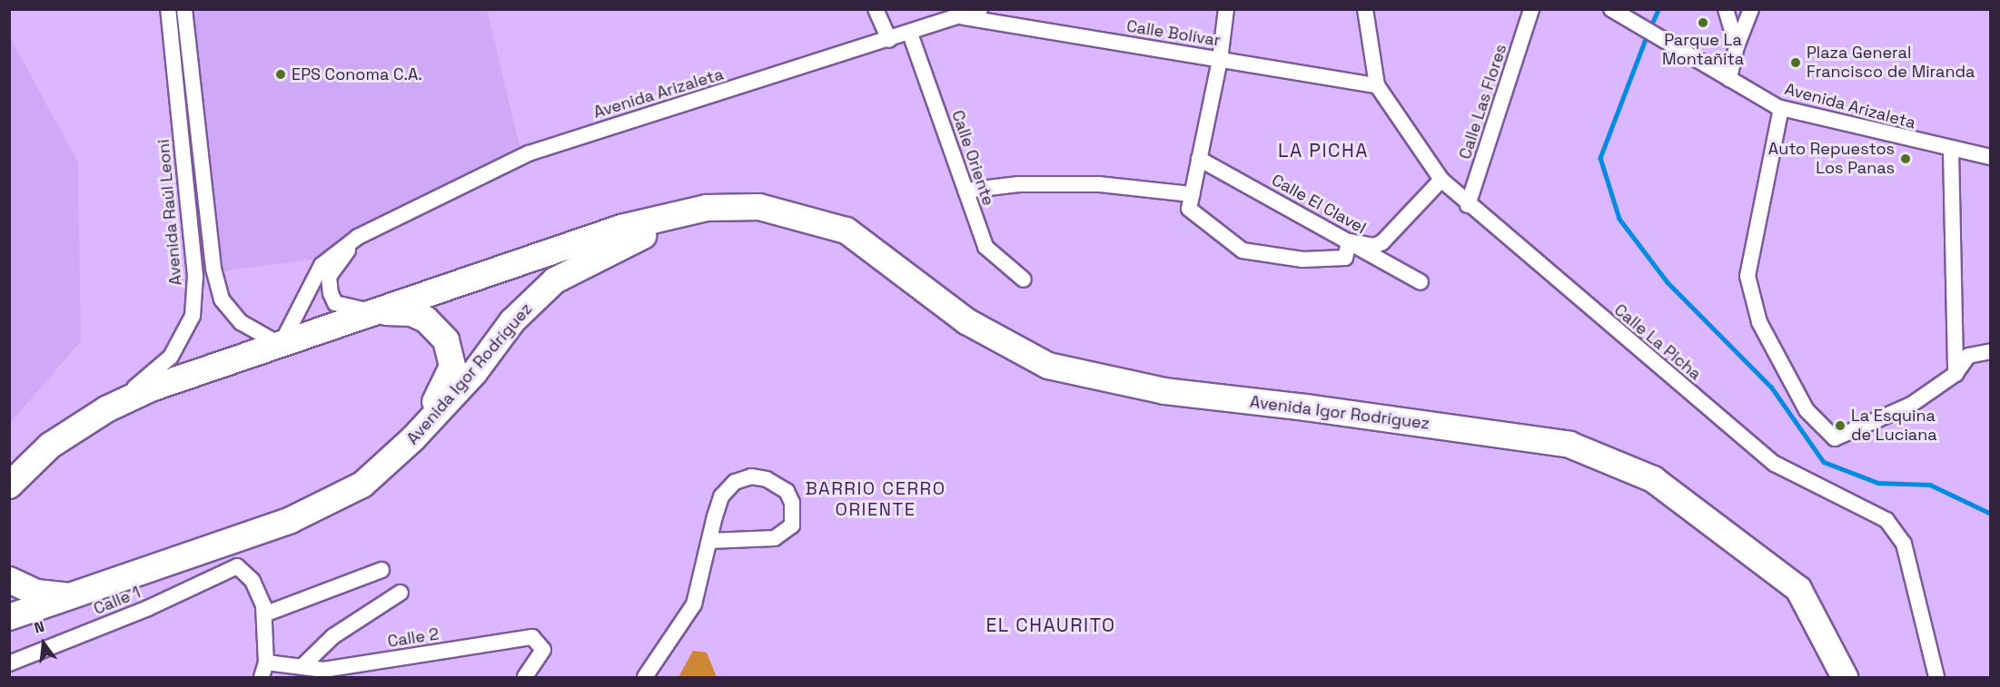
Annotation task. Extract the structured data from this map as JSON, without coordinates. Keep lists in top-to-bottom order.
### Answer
{
  "streets": {
    "highway": ["Avenida Igor Rodríguez"],
    "street": [
      "Calle Bolívar",
      "Avenida Arizaleta",
      "Calle Las Flores",
      "Calle Oriente",
      "Calle El Clavel",
      "Avenida Raúl Leoni",
      "Calle La Picha",
      "Calle 1",
      "Calle 2"
    ]
  },
  "crossings": [
    ["Calle Bolívar", "Avenida Arizaleta"],
    ["Calle Bolívar", "Calle La Picha"],
    ["Avenida Arizaleta", "Calle Oriente"],
    ["Avenida Arizaleta", "Avenida Igor Rodríguez"],
    ["Calle Las Flores", "Calle La Picha"],
    ["Avenida Raúl Leoni", "Avenida Igor Rodríguez"]
  ],
  "districts": ["LA PICHA", "BARRIO CERRO ORIENTE", "EL CHAURITO"],
  "places": [
    "Parque La Montañita",
    "Plaza General Francisco de Miranda",
    "EPS Conoma C.A.",
    "Auto Repuestos Los Panas",
    "La Esquina de Luciana"
  ],
  "north": "top"
}
